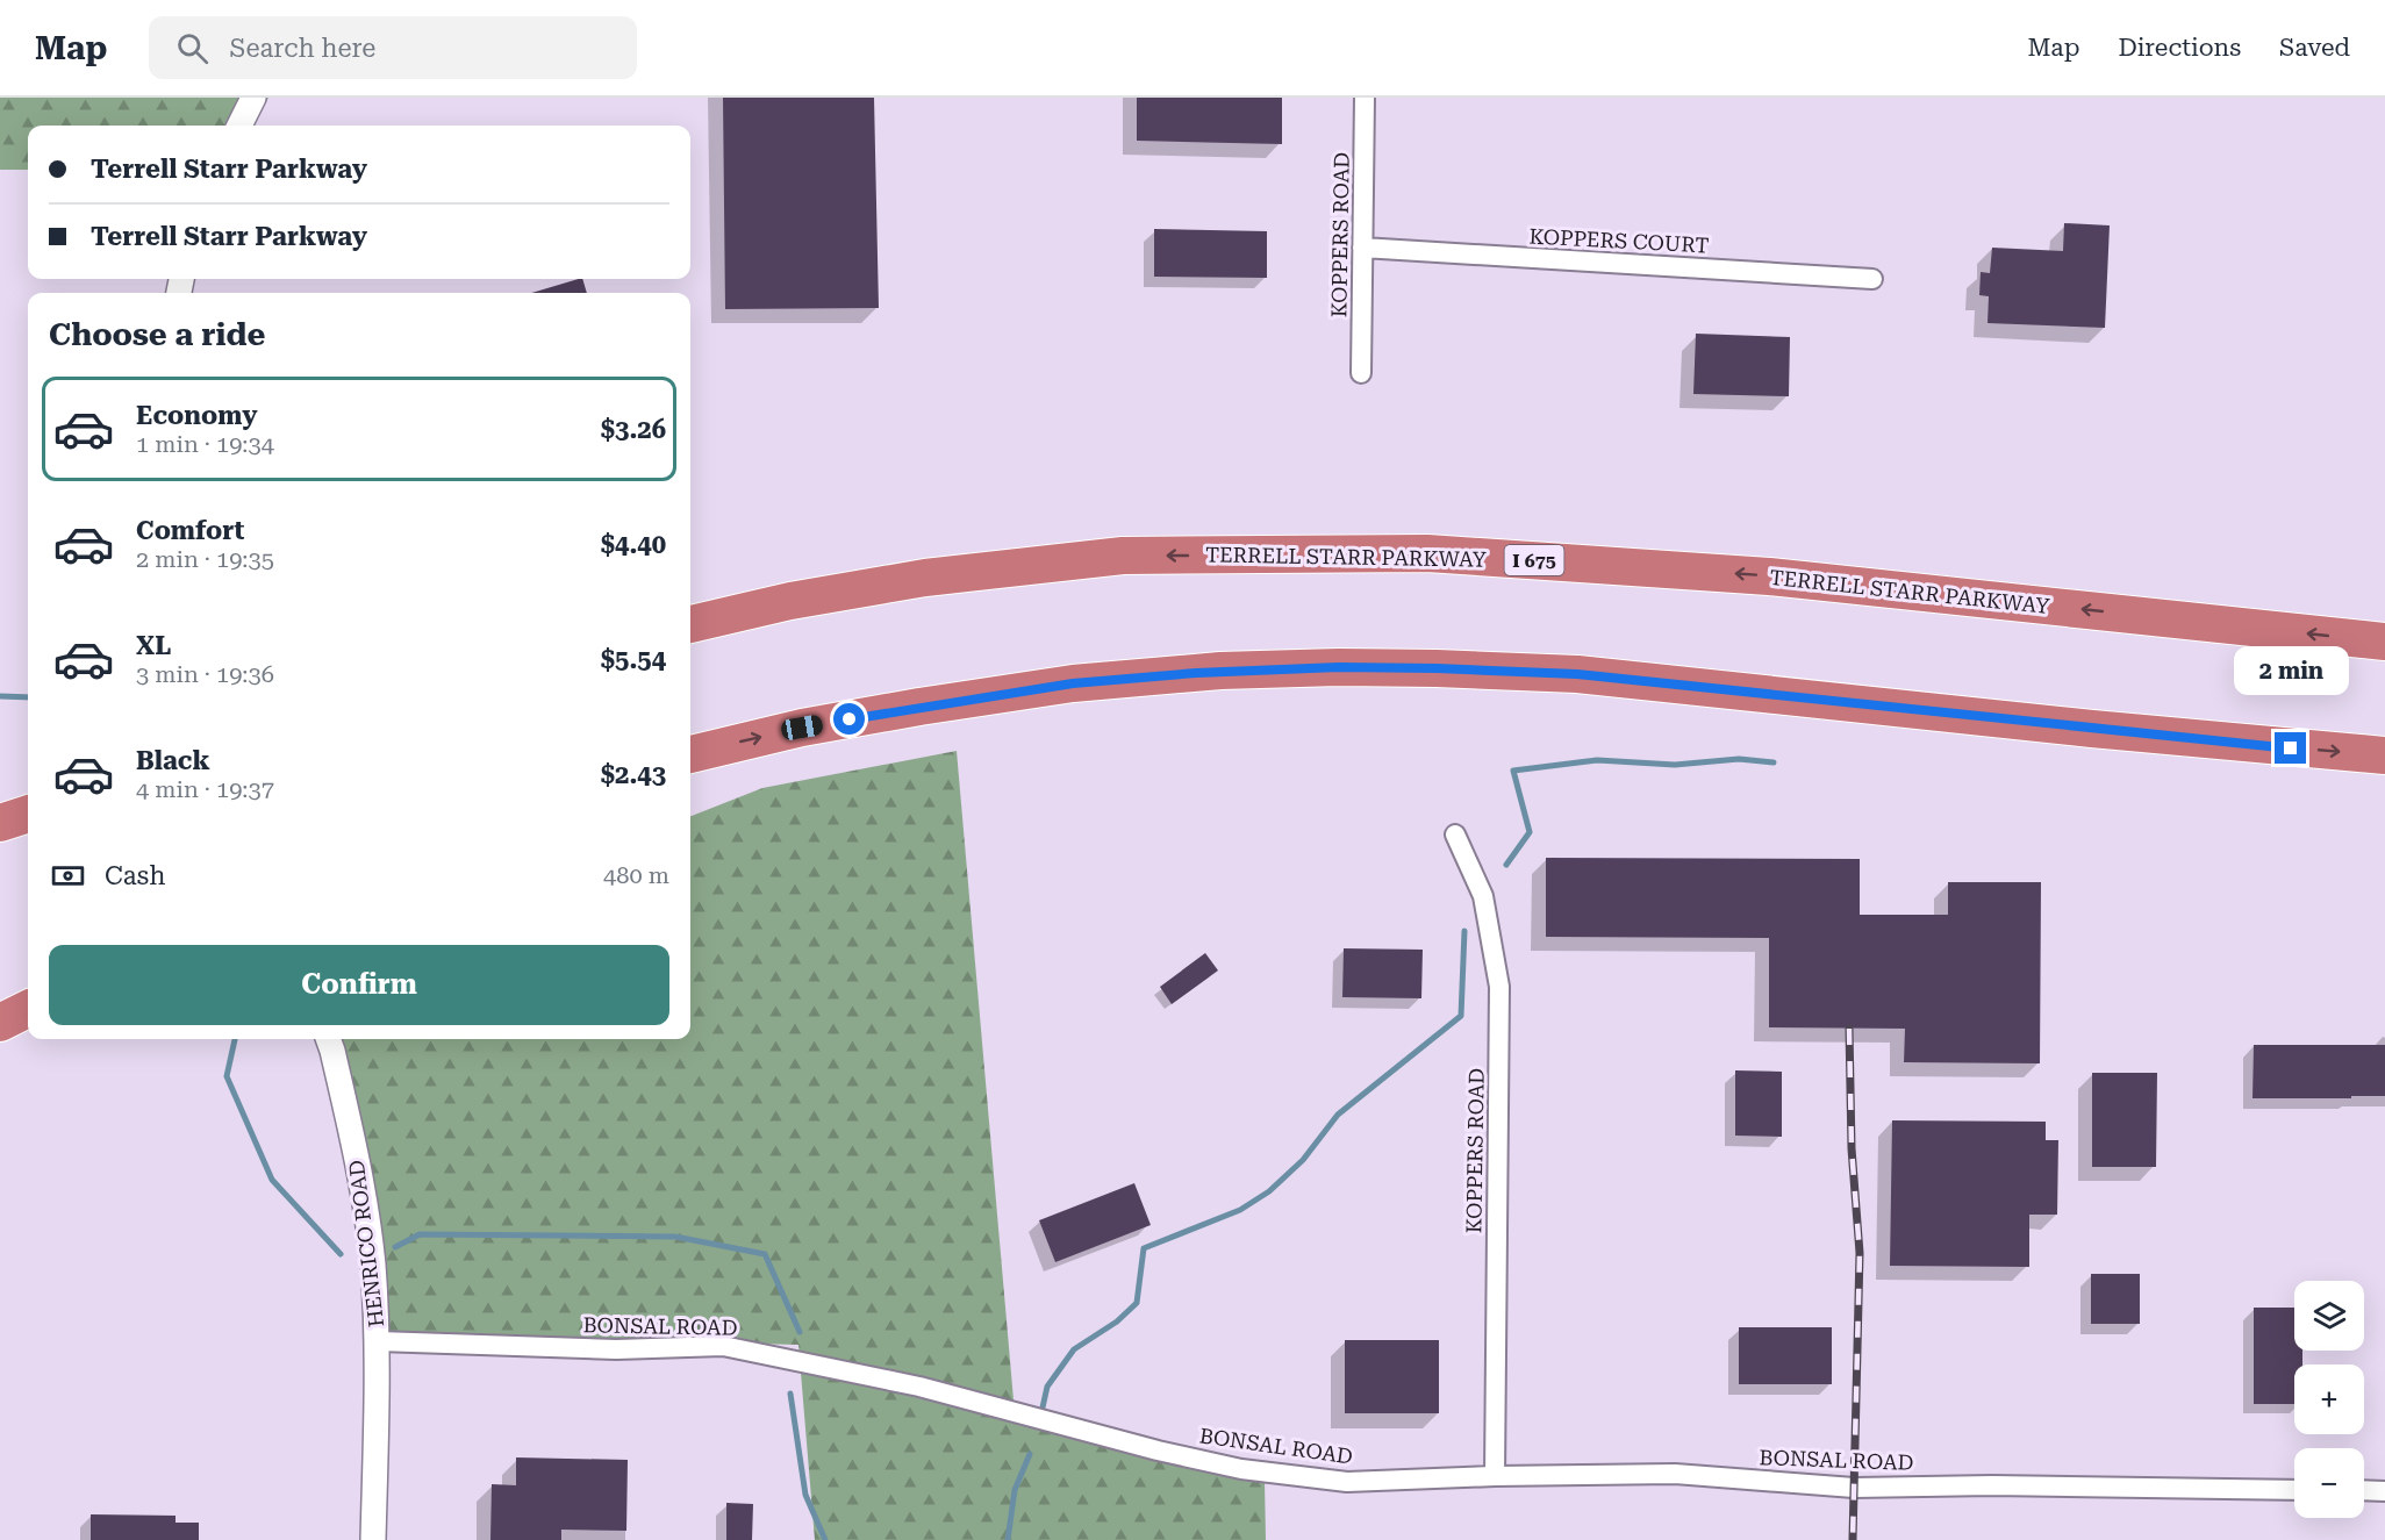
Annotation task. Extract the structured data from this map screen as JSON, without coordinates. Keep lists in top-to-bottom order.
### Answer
{
  "streets": {
    "highway": ["TERRELL STARR PARKWAY", "I 675"],
    "street": [
      "KOPPERS ROAD",
      "KOPPERS COURT",
      "HENRICO ROAD",
      "BONSAL ROAD"
    ]
  },
  "crossings": [
    ["KOPPERS ROAD", "KOPPERS COURT"],
    ["KOPPERS ROAD", "BONSAL ROAD"],
    ["HENRICO ROAD", "BONSAL ROAD"]
  ],
  "page": {
    "header": "Map",
    "search": "Search here",
    "nav": ["Map", "Directions", "Saved"],
    "banner": ["Terrell Starr Parkway", "Terrell Starr Parkway"],
    "heading": "Choose a ride",
    "list": [
      {
        "name": "Economy",
        "note": "1 min · 19:34",
        "value": "$3.26"
      },
      {
        "name": "Comfort",
        "note": "2 min · 19:35",
        "value": "$4.40"
      },
      {
        "name": "XL",
        "note": "3 min · 19:36",
        "value": "$5.54"
      },
      {
        "name": "Black",
        "note": "4 min · 19:37",
        "value": "$2.43"
      }
    ],
    "bubble": "2 min",
    "pay": ["Cash", "480 m"],
    "buttons": "Confirm",
    "map_buttons": ["+", "−"]
  }
}
